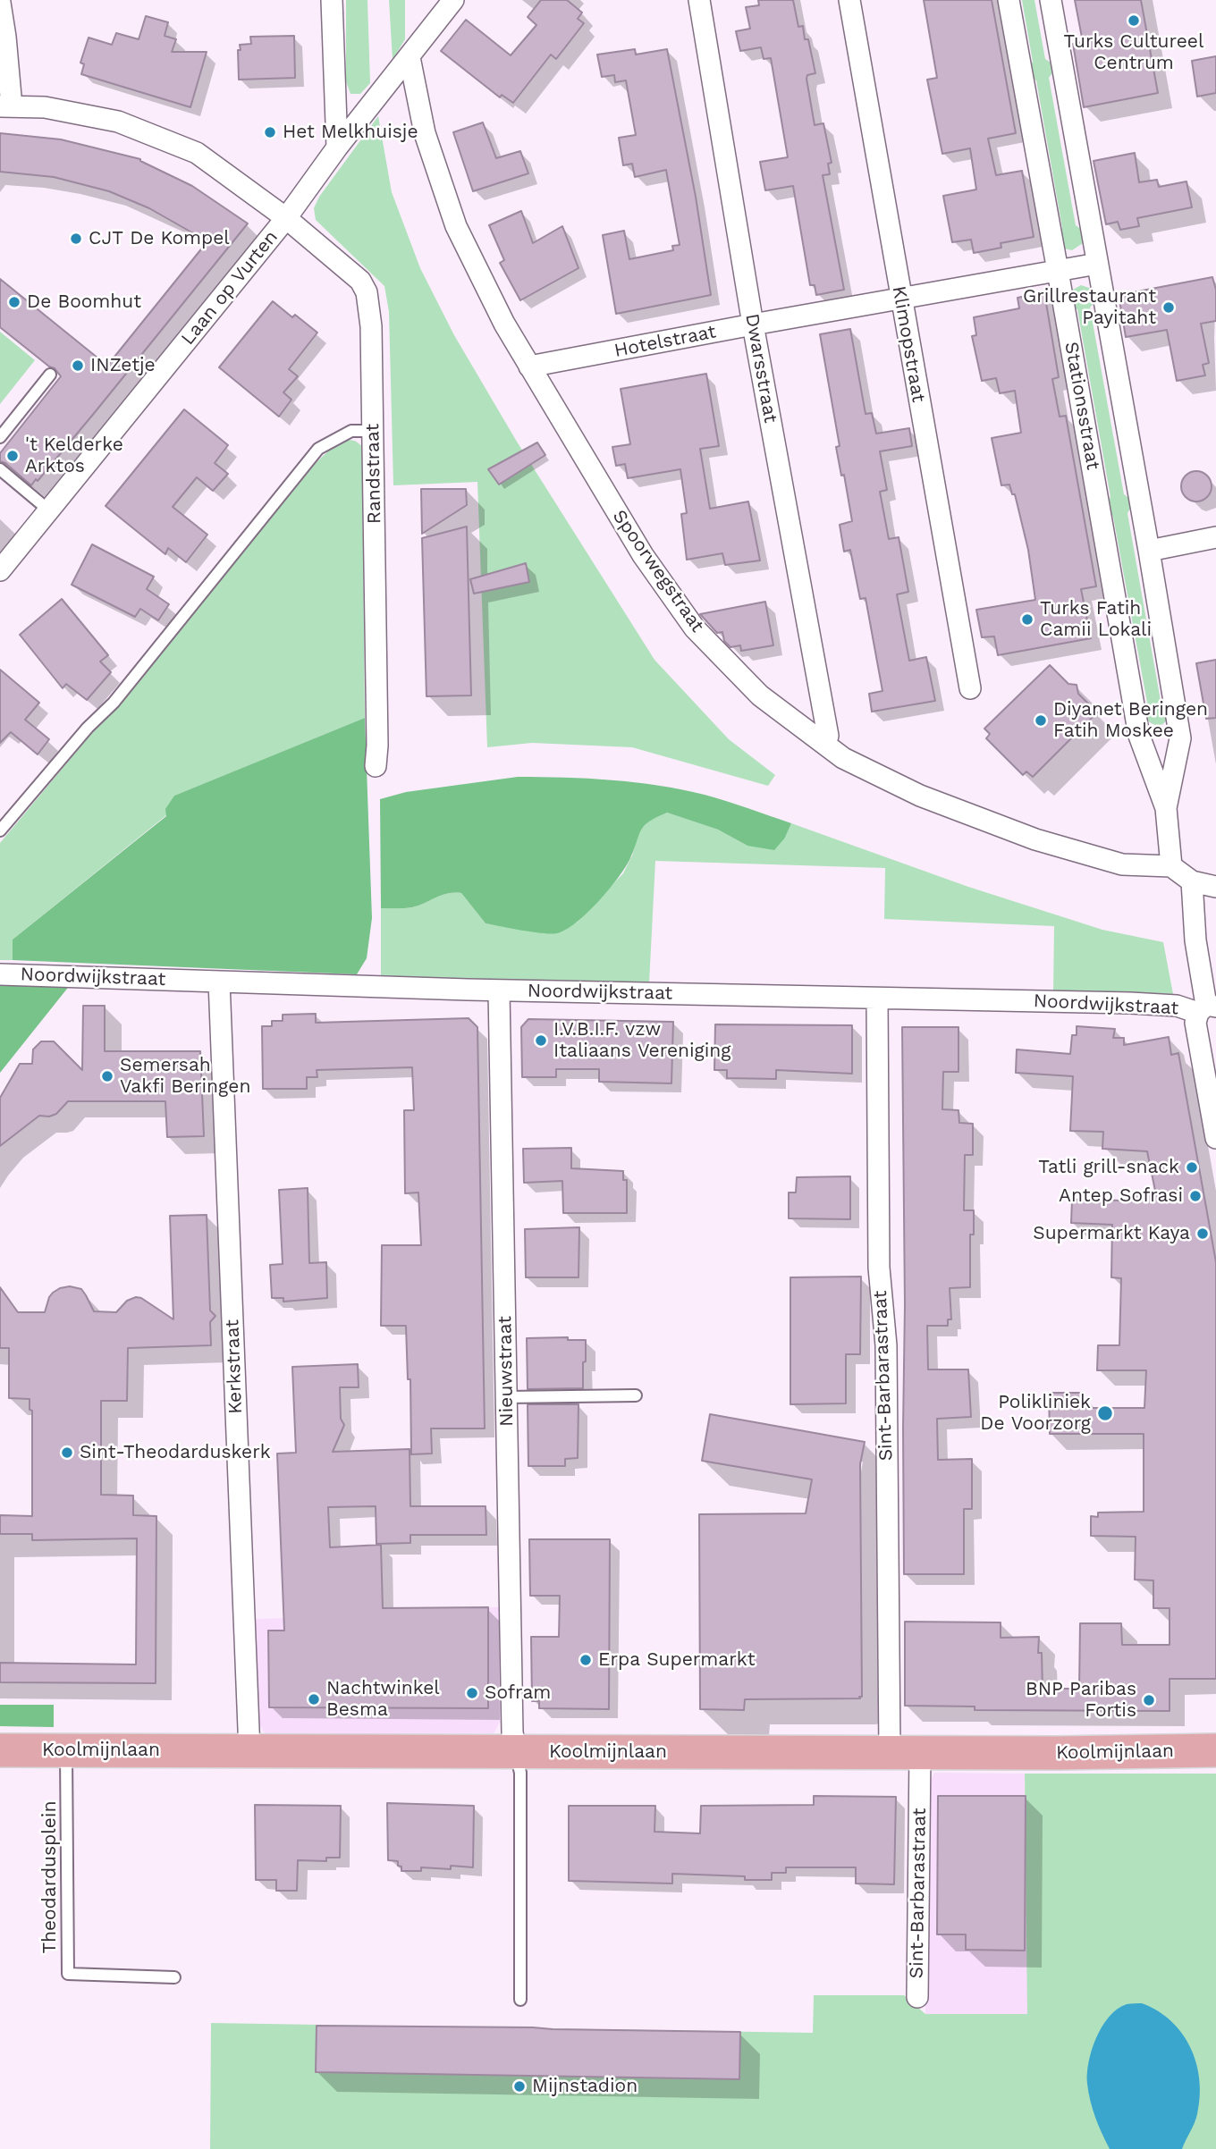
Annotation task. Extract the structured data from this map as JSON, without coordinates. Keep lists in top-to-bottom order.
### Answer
{
  "streets": {
    "main road": ["Koolmijnlaan"],
    "street": [
      "Laan op Vurten",
      "Hotelstraat",
      "Klimopstraat",
      "Dwarsstraat",
      "Stationsstraat",
      "Randstraat",
      "Spoorwegstraat",
      "Noordwijkstraat",
      "Kerkstraat",
      "Nieuwstraat",
      "Sint-Barbarastraat"
    ],
    "lane": ["Theodardusplein"]
  },
  "crossings": [
    ["Laan op Vurten", "Randstraat"],
    ["Laan op Vurten", "Spoorwegstraat"],
    ["Hotelstraat", "Klimopstraat"],
    ["Hotelstraat", "Dwarsstraat"],
    ["Hotelstraat", "Stationsstraat"],
    ["Hotelstraat", "Spoorwegstraat"],
    ["Stationsstraat", "Spoorwegstraat"],
    ["Noordwijkstraat", "Kerkstraat"],
    ["Noordwijkstraat", "Nieuwstraat"],
    ["Noordwijkstraat", "Sint-Barbarastraat"],
    ["Kerkstraat", "Koolmijnlaan"],
    ["Nieuwstraat", "Koolmijnlaan"],
    ["Sint-Barbarastraat", "Koolmijnlaan"],
    ["Koolmijnlaan", "Theodardusplein"]
  ],
  "places": [
    "Turks Cultureel Centrum",
    "Het Melkhuisje",
    "CJT De Kompel",
    "De Boomhut",
    "Grillrestaurant Payitaht",
    "INZetje",
    "'t Kelderke Arktos",
    "Turks Fatih Camii Lokali",
    "Diyanet Beringen Fatih Moskee",
    "I.V.B.I.F. vzw Italiaans Vereniging",
    "Semersah Vakfi Beringen",
    "Tatli grill-snack",
    "Antep Sofrasi",
    "Supermarkt Kaya",
    "Polikliniek De Voorzorg",
    "Sint-Theodarduskerk",
    "Erpa Supermarkt",
    "Sofram",
    "Nachtwinkel Besma",
    "BNP Paribas Fortis",
    "Mijnstadion"
  ]
}
